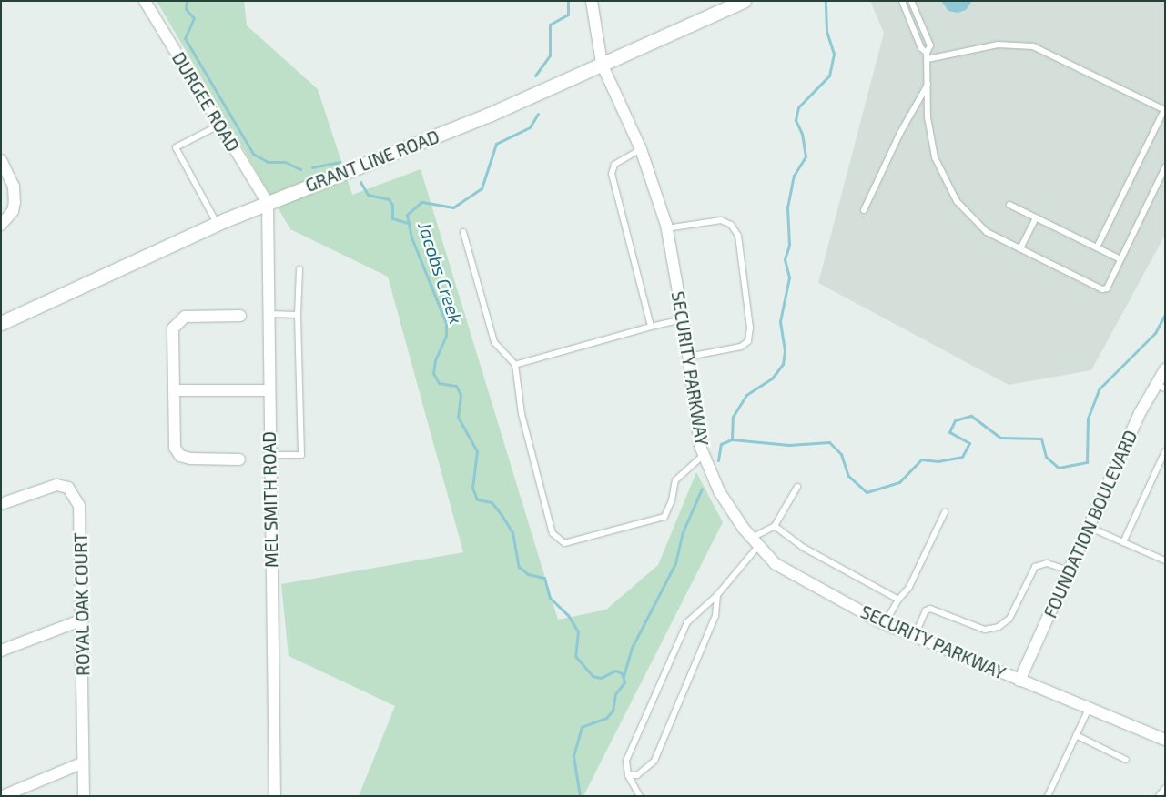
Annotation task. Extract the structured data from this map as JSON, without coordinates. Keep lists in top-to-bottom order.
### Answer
{
  "streets": {
    "main road": ["GRANT LINE ROAD"],
    "street": [
      "DURGEE ROAD",
      "SECURITY PARKWAY",
      "MEL SMITH ROAD",
      "FOUNDATION BOULEVARD",
      "ROYAL OAK COURT"
    ]
  },
  "crossings": [
    ["DURGEE ROAD", "GRANT LINE ROAD"],
    ["DURGEE ROAD", "MEL SMITH ROAD"],
    ["GRANT LINE ROAD", "SECURITY PARKWAY"],
    ["GRANT LINE ROAD", "MEL SMITH ROAD"],
    ["SECURITY PARKWAY", "FOUNDATION BOULEVARD"]
  ],
  "water": ["Jacobs Creek"]
}
